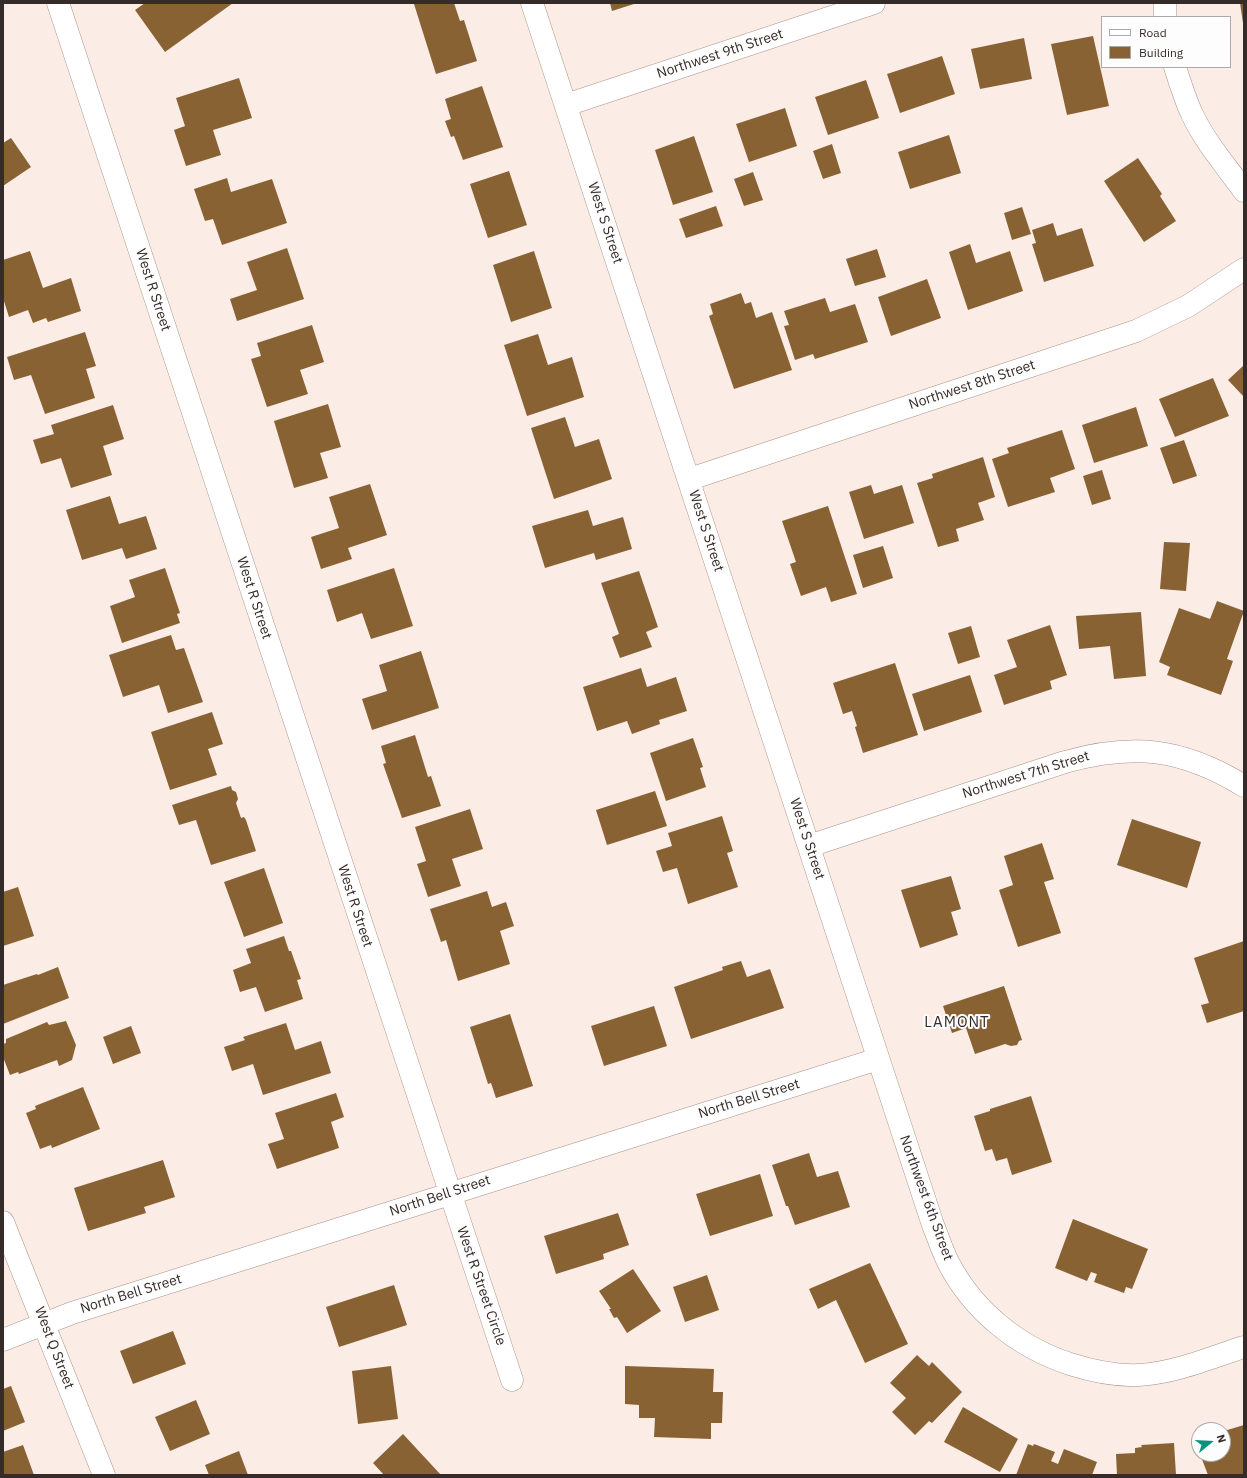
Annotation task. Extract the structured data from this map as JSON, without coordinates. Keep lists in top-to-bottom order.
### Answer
{
  "streets": {
    "street": [
      "Northwest 9th Street",
      "West S Street",
      "West R Street",
      "Northwest 8th Street",
      "Northwest 7th Street",
      "North Bell Street",
      "Northwest 6th Street",
      "West R Street Circle",
      "West Q Street"
    ]
  },
  "crossings": [
    ["Northwest 9th Street", "West S Street"],
    ["West S Street", "Northwest 8th Street"],
    ["West S Street", "Northwest 7th Street"],
    ["West S Street", "North Bell Street"],
    ["West S Street", "Northwest 6th Street"],
    ["West R Street", "North Bell Street"],
    ["West R Street", "West R Street Circle"],
    ["North Bell Street", "Northwest 6th Street"],
    ["North Bell Street", "West R Street Circle"],
    ["North Bell Street", "West Q Street"]
  ],
  "districts": ["LAMONT"],
  "legend": ["Road", "Building"],
  "north": "right"
}
